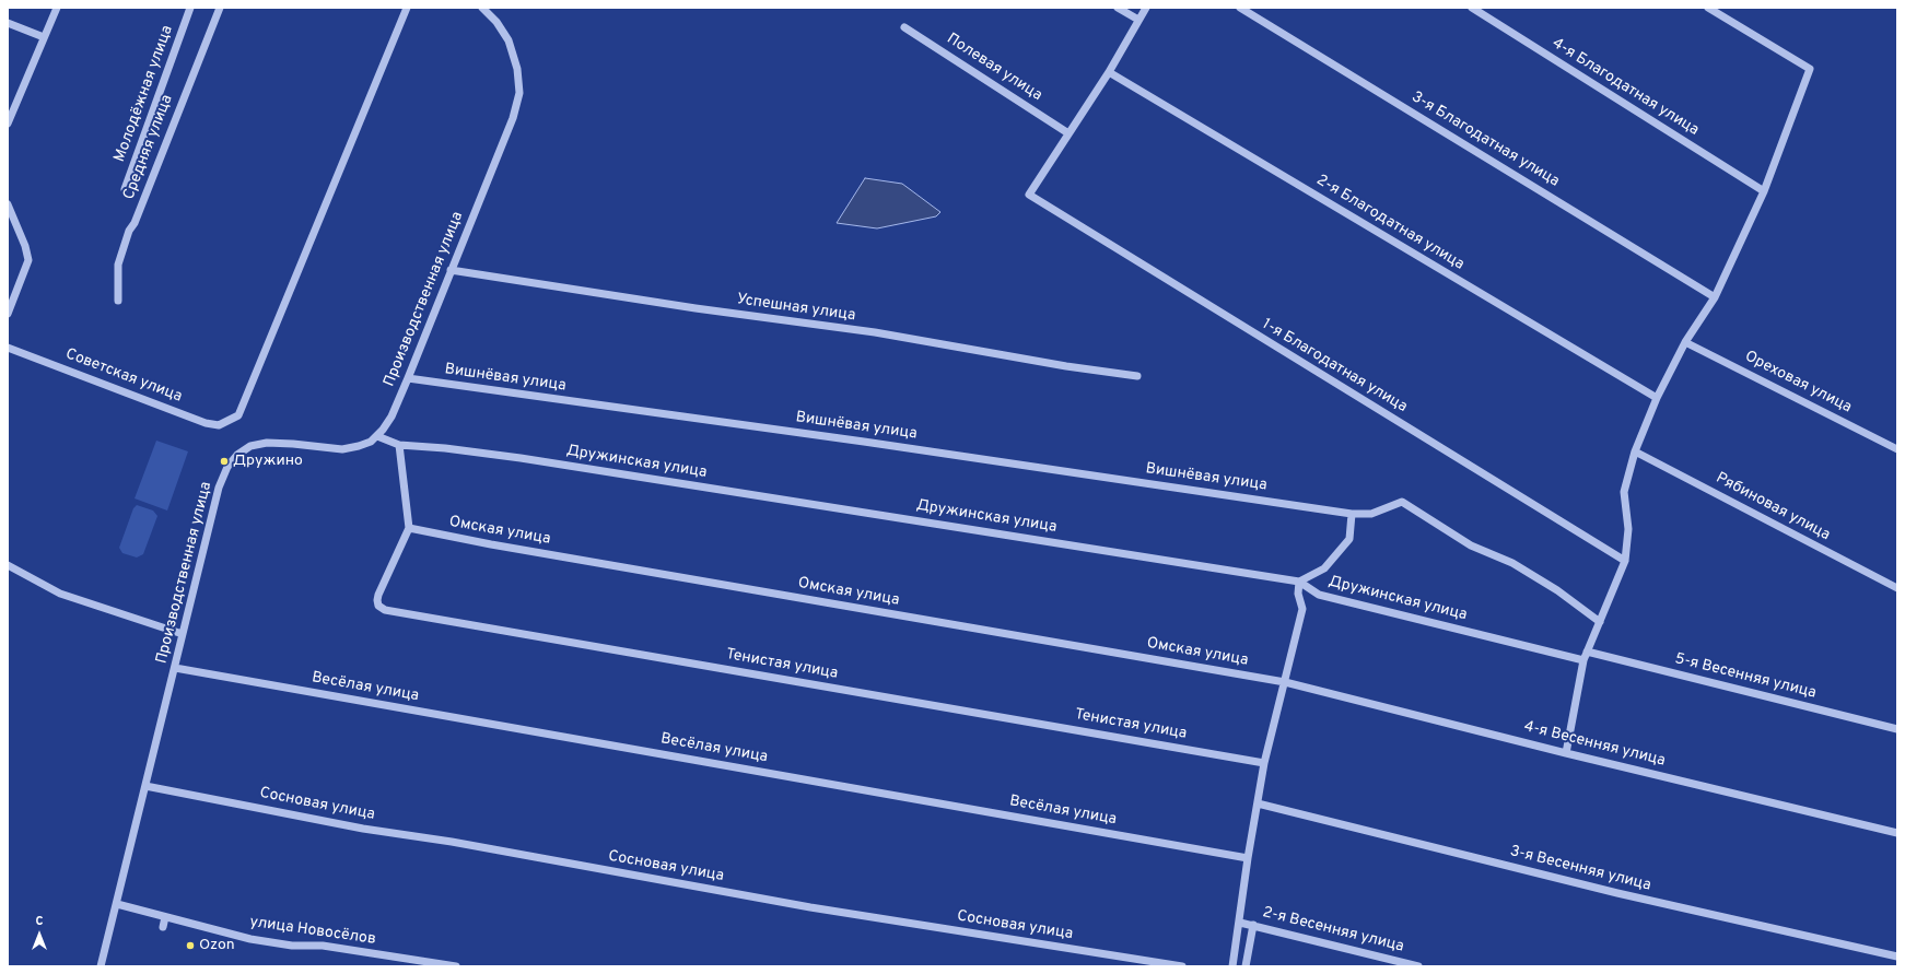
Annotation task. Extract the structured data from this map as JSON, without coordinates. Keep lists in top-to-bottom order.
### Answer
{
  "streets": {
    "street": [
      "Полевая улица",
      "4-я Благодатная улица",
      "Молодёжная улица",
      "3-я Благодатная улица",
      "Средняя улица",
      "2-я Благодатная улица",
      "Производственная улица",
      "Успешная улица",
      "1-я Благодатная улица",
      "Советская улица",
      "Вишнёвая улица",
      "Ореховая улица",
      "Дружинская улица",
      "Рябиновая улица",
      "Омская улица",
      "Тенистая улица",
      "5-я Весенняя улица",
      "Весёлая улица",
      "4-я Весенняя улица",
      "Сосновая улица",
      "3-я Весенняя улица",
      "2-я Весенняя улица",
      "улица Новосёлов"
    ]
  },
  "crossings": [
    ["Полевая улица", "1-я Благодатная улица"],
    ["Производственная улица", "Успешная улица"],
    ["Производственная улица", "Вишнёвая улица"],
    ["Производственная улица", "Дружинская улица"],
    ["Производственная улица", "Весёлая улица"],
    ["Производственная улица", "Сосновая улица"],
    ["Производственная улица", "улица Новосёлов"],
    ["Омская улица", "Тенистая улица"],
    ["Омская улица", "4-я Весенняя улица"]
  ],
  "places": ["Дружино", "Ozon"],
  "north": "top"
}
